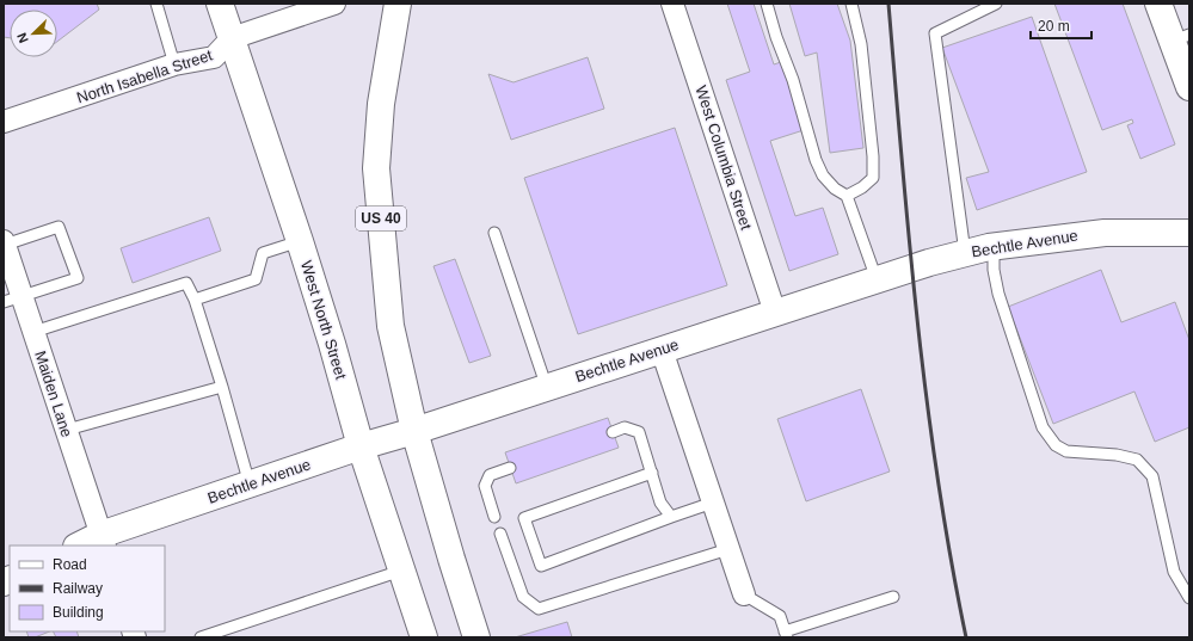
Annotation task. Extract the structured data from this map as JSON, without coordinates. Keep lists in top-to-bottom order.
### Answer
{
  "streets": {
    "main road": ["US 40", "Bechtle Avenue", "West North Street"],
    "street": ["North Isabella Street", "West Columbia Street", "Maiden Lane"]
  },
  "crossings": [
    ["North Isabella Street", "West North Street"],
    ["West Columbia Street", "Bechtle Avenue"],
    ["US 40", "Bechtle Avenue"],
    ["Bechtle Avenue", "West North Street"],
    ["Bechtle Avenue", "Maiden Lane"]
  ],
  "legend": ["Road", "Railway", "Building"],
  "scale_bar": "20 m",
  "north": "bottom left"
}
